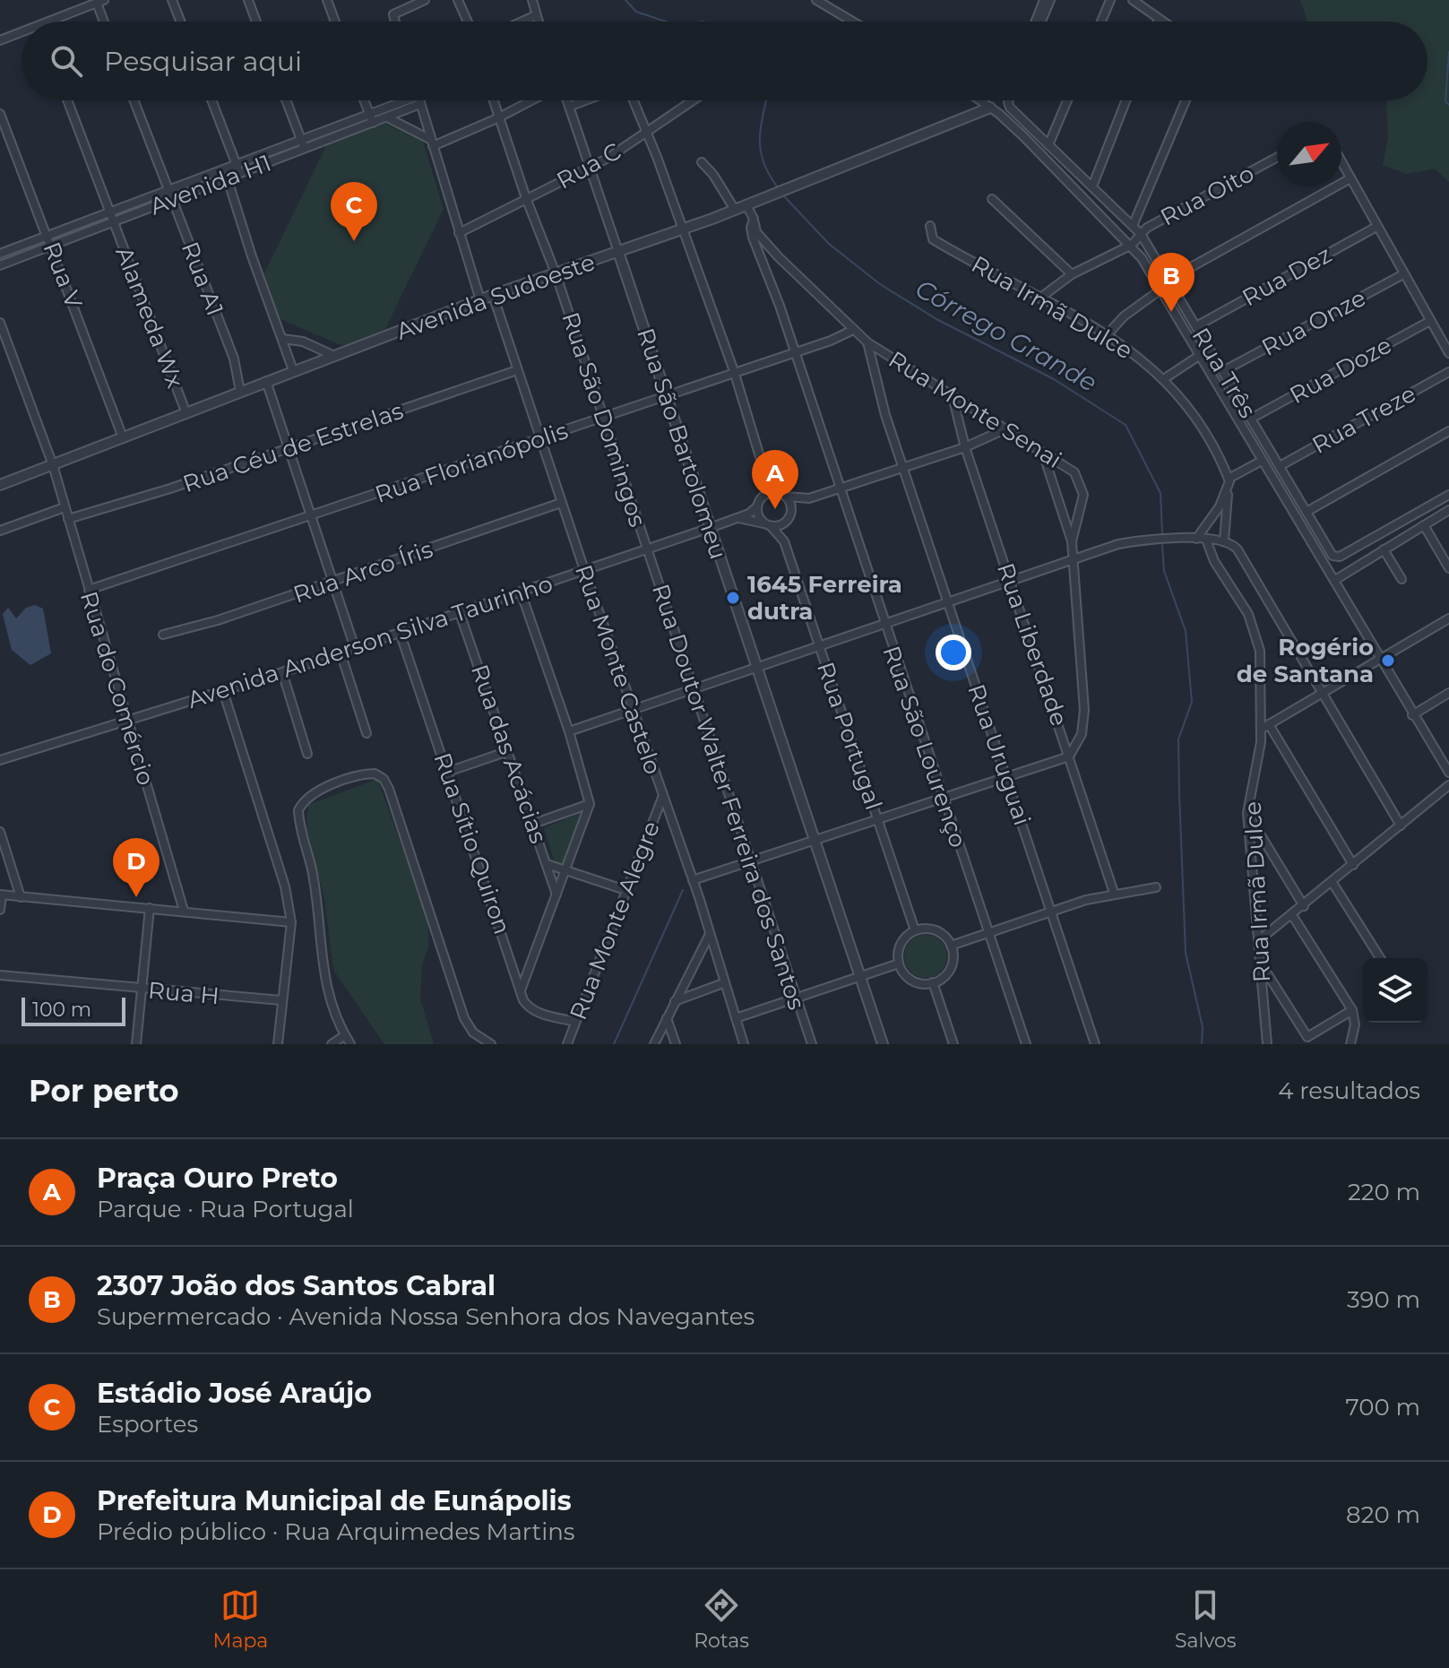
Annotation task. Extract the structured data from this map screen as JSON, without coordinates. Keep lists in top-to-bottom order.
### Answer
{
  "streets": {
    "street": [
      "Rua C",
      "Avenida H1",
      "Rua Oito",
      "Rua V",
      "Rua Dez",
      "Rua A1",
      "Avenida Sudoeste",
      "Rua Irmã Dulce",
      "Alameda Wx",
      "Rua Onze",
      "Rua Doze",
      "Rua Três",
      "Rua Monte Senai",
      "Rua São Domingos",
      "Rua Treze",
      "Rua São Bartolomeu",
      "Rua Céu de Estrelas",
      "Rua Florianópolis",
      "Rua Arco Íris",
      "Avenida Anderson Silva Taurinho",
      "Rua Liberdade",
      "Rua Monte Castelo",
      "Rua do Comércio",
      "Rua Portugal",
      "Rua São Lourenço",
      "Rua das Acácias",
      "Rua Uruguai",
      "Rua Doutor Walter Ferreira dos Santos",
      "Rua Sítio Quiron",
      "Rua Monte Alegre",
      "Rua H"
    ]
  },
  "crossings": [
    ["Rua C", "Rua São Domingos"],
    ["Rua C", "Rua São Bartolomeu"],
    ["Avenida H1", "Rua V"],
    ["Avenida H1", "Rua A1"],
    ["Avenida H1", "Alameda Wx"],
    ["Rua Oito", "Rua Três"],
    ["Rua V", "Avenida Sudoeste"],
    ["Rua Dez", "Rua Três"],
    ["Rua A1", "Avenida Sudoeste"],
    ["Avenida Sudoeste", "Alameda Wx"],
    ["Avenida Sudoeste", "Rua São Domingos"],
    ["Avenida Sudoeste", "Rua São Bartolomeu"],
    ["Avenida Sudoeste", "Rua Monte Castelo"],
    ["Avenida Sudoeste", "Rua do Comércio"],
    ["Avenida Sudoeste", "Rua São Lourenço"],
    ["Rua Onze", "Rua Três"],
    ["Rua Doze", "Rua Três"],
    ["Rua Três", "Rua Treze"],
    ["Rua Monte Senai", "Rua Florianópolis"],
    ["Rua Monte Senai", "Rua Liberdade"],
    ["Rua Monte Senai", "Rua Uruguai"],
    ["Rua São Domingos", "Rua Florianópolis"],
    ["Rua São Domingos", "Avenida Anderson Silva Taurinho"],
    ["Rua São Domingos", "Rua Doutor Walter Ferreira dos Santos"],
    ["Rua São Bartolomeu", "Rua Florianópolis"],
    ["Rua São Bartolomeu", "Avenida Anderson Silva Taurinho"],
    ["Rua Céu de Estrelas", "Rua Monte Castelo"],
    ["Rua Céu de Estrelas", "Rua do Comércio"],
    ["Rua Florianópolis", "Rua Monte Castelo"],
    ["Rua Florianópolis", "Rua do Comércio"],
    ["Rua Florianópolis", "Rua São Lourenço"],
    ["Rua Arco Íris", "Rua Monte Castelo"],
    ["Avenida Anderson Silva Taurinho", "Rua Monte Castelo"],
    ["Avenida Anderson Silva Taurinho", "Rua do Comércio"],
    ["Avenida Anderson Silva Taurinho", "Rua das Acácias"],
    ["Avenida Anderson Silva Taurinho", "Rua Doutor Walter Ferreira dos Santos"],
    ["Avenida Anderson Silva Taurinho", "Rua Sítio Quiron"],
    ["Rua Monte Castelo", "Rua Monte Alegre"],
    ["Rua Sítio Quiron", "Rua Monte Alegre"]
  ],
  "water": ["Córrego Grande"],
  "places": ["1645 Ferreira dutra", "Rogério de Santana"],
  "scale_bar": "100 m",
  "north": "top right",
  "page": {
    "search": "Pesquisar aqui",
    "pins": [
      "C",
      "B",
      "A",
      "D"
    ],
    "scale": "100 m",
    "heading": ["Por perto", "4 resultados"],
    "list": [
      {
        "mark": "A",
        "name": "Praça Ouro Preto",
        "note": "Parque · Rua Portugal",
        "value": "220 m"
      },
      {
        "mark": "B",
        "name": "2307 João dos Santos Cabral",
        "note": "Supermercado · Avenida Nossa Senhora dos Navegantes",
        "value": "390 m"
      },
      {
        "mark": "C",
        "name": "Estádio José Araújo",
        "note": "Esportes",
        "value": "700 m"
      },
      {
        "mark": "D",
        "name": "Prefeitura Municipal de Eunápolis",
        "note": "Prédio público · Rua Arquimedes Martins",
        "value": "820 m"
      }
    ],
    "nav": ["Mapa", "Rotas", "Salvos"]
  }
}
